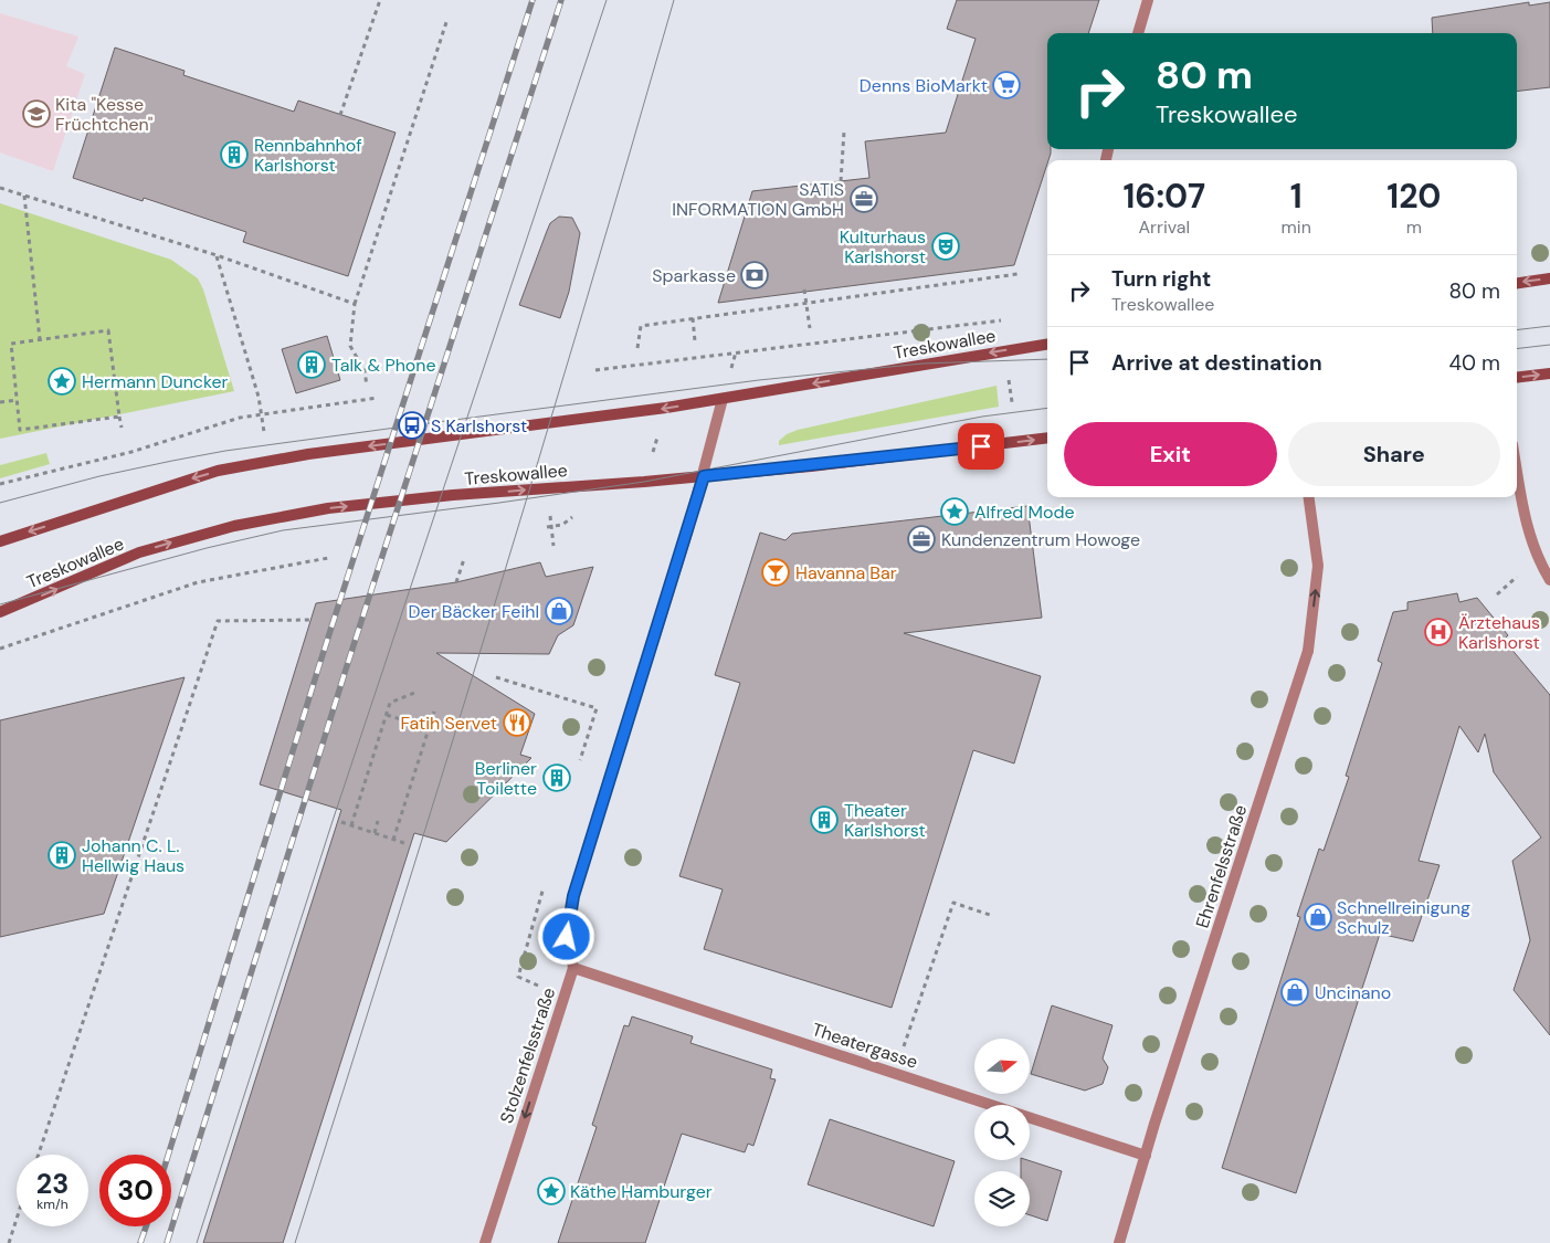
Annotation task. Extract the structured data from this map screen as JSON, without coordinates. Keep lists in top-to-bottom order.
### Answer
{
  "streets": {
    "main road": ["Treskowallee"],
    "street": ["Ehrenfelsstraße", "Theatergasse", "Stolzenfelsstraße"]
  },
  "crossings": [
    ["Treskowallee", "Stolzenfelsstraße"],
    ["Ehrenfelsstraße", "Theatergasse"],
    ["Theatergasse", "Stolzenfelsstraße"]
  ],
  "one_way": ["Ehrenfelsstraße"],
  "places": {
    "supermarket": ["Denns BioMarkt"],
    "school or university": ["Kita \"Kesse Früchtchen\""],
    "building": [
      "Rennbahnhof Karlshorst",
      "Talk & Phone",
      "Berliner Toilette",
      "Theater Karlshorst",
      "Johann C. L. Hellwig Haus"
    ],
    "office": ["SATIS INFORMATION GmbH", "Kundenzentrum Howoge"],
    "theatre": ["Kulturhaus Karlshorst"],
    "bank": ["Sparkasse"],
    "place": ["Hermann Duncker", "Alfred Mode", "Käthe Hamburger"],
    "bus stop": ["S Karlshorst"],
    "bar": ["Havanna Bar"],
    "shop": ["Der Bäcker Feihl", "Schnellreinigung Schulz", "Uncinano"],
    "hospital": ["Ärztehaus Karlshorst"],
    "restaurant": ["Fatih Servet"]
  },
  "north": "right",
  "page": {
    "turn": ["80 m", "Treskowallee"],
    "eta": [
      "16:07",
      "Arrival",
      "1",
      "min",
      "120",
      "m"
    ],
    "list": [
      {
        "name": "Turn right",
        "note": "Treskowallee",
        "value": "80 m"
      },
      {
        "name": "Arrive at destination",
        "value": "40 m"
      }
    ],
    "buttons": ["Exit", "Share"],
    "speed": "23 km/h",
    "limit": "30"
  }
}
